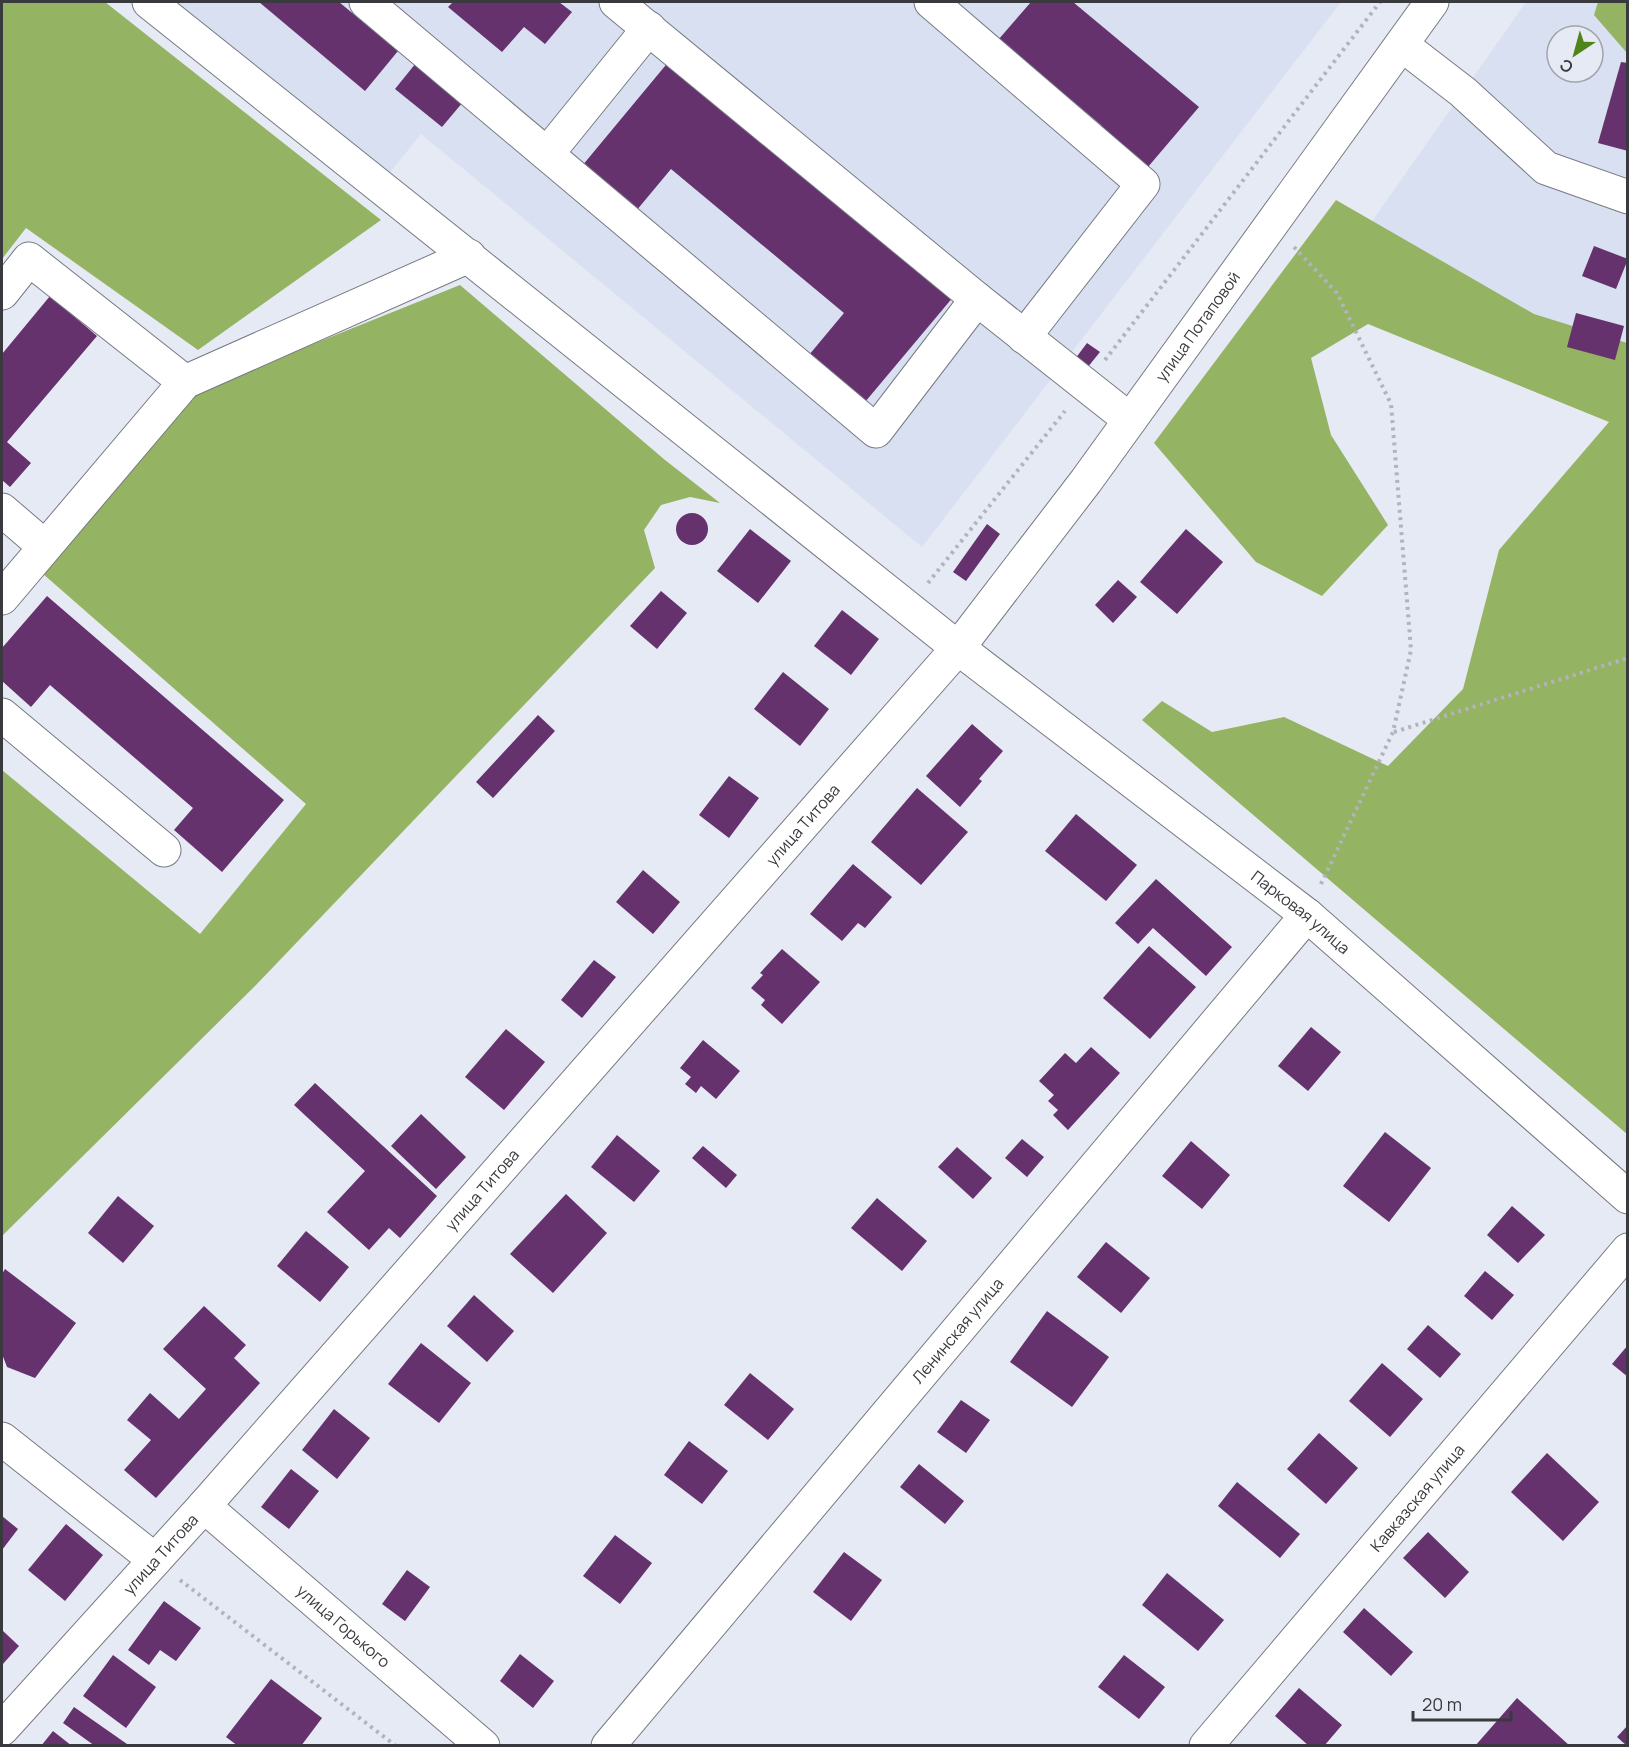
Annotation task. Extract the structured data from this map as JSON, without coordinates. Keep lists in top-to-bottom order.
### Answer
{
  "streets": {
    "street": [
      "улица Потаповой",
      "улица Титова",
      "Парковая улица",
      "Ленинская улица",
      "Кавказская улица",
      "улица Горького"
    ]
  },
  "crossings": [
    ["улица Потаповой", "улица Титова"],
    ["улица Потаповой", "Парковая улица"],
    ["улица Титова", "Парковая улица"],
    ["улица Титова", "улица Горького"],
    ["Парковая улица", "Ленинская улица"]
  ],
  "scale_bar": "20 m",
  "north": "bottom left"
}
